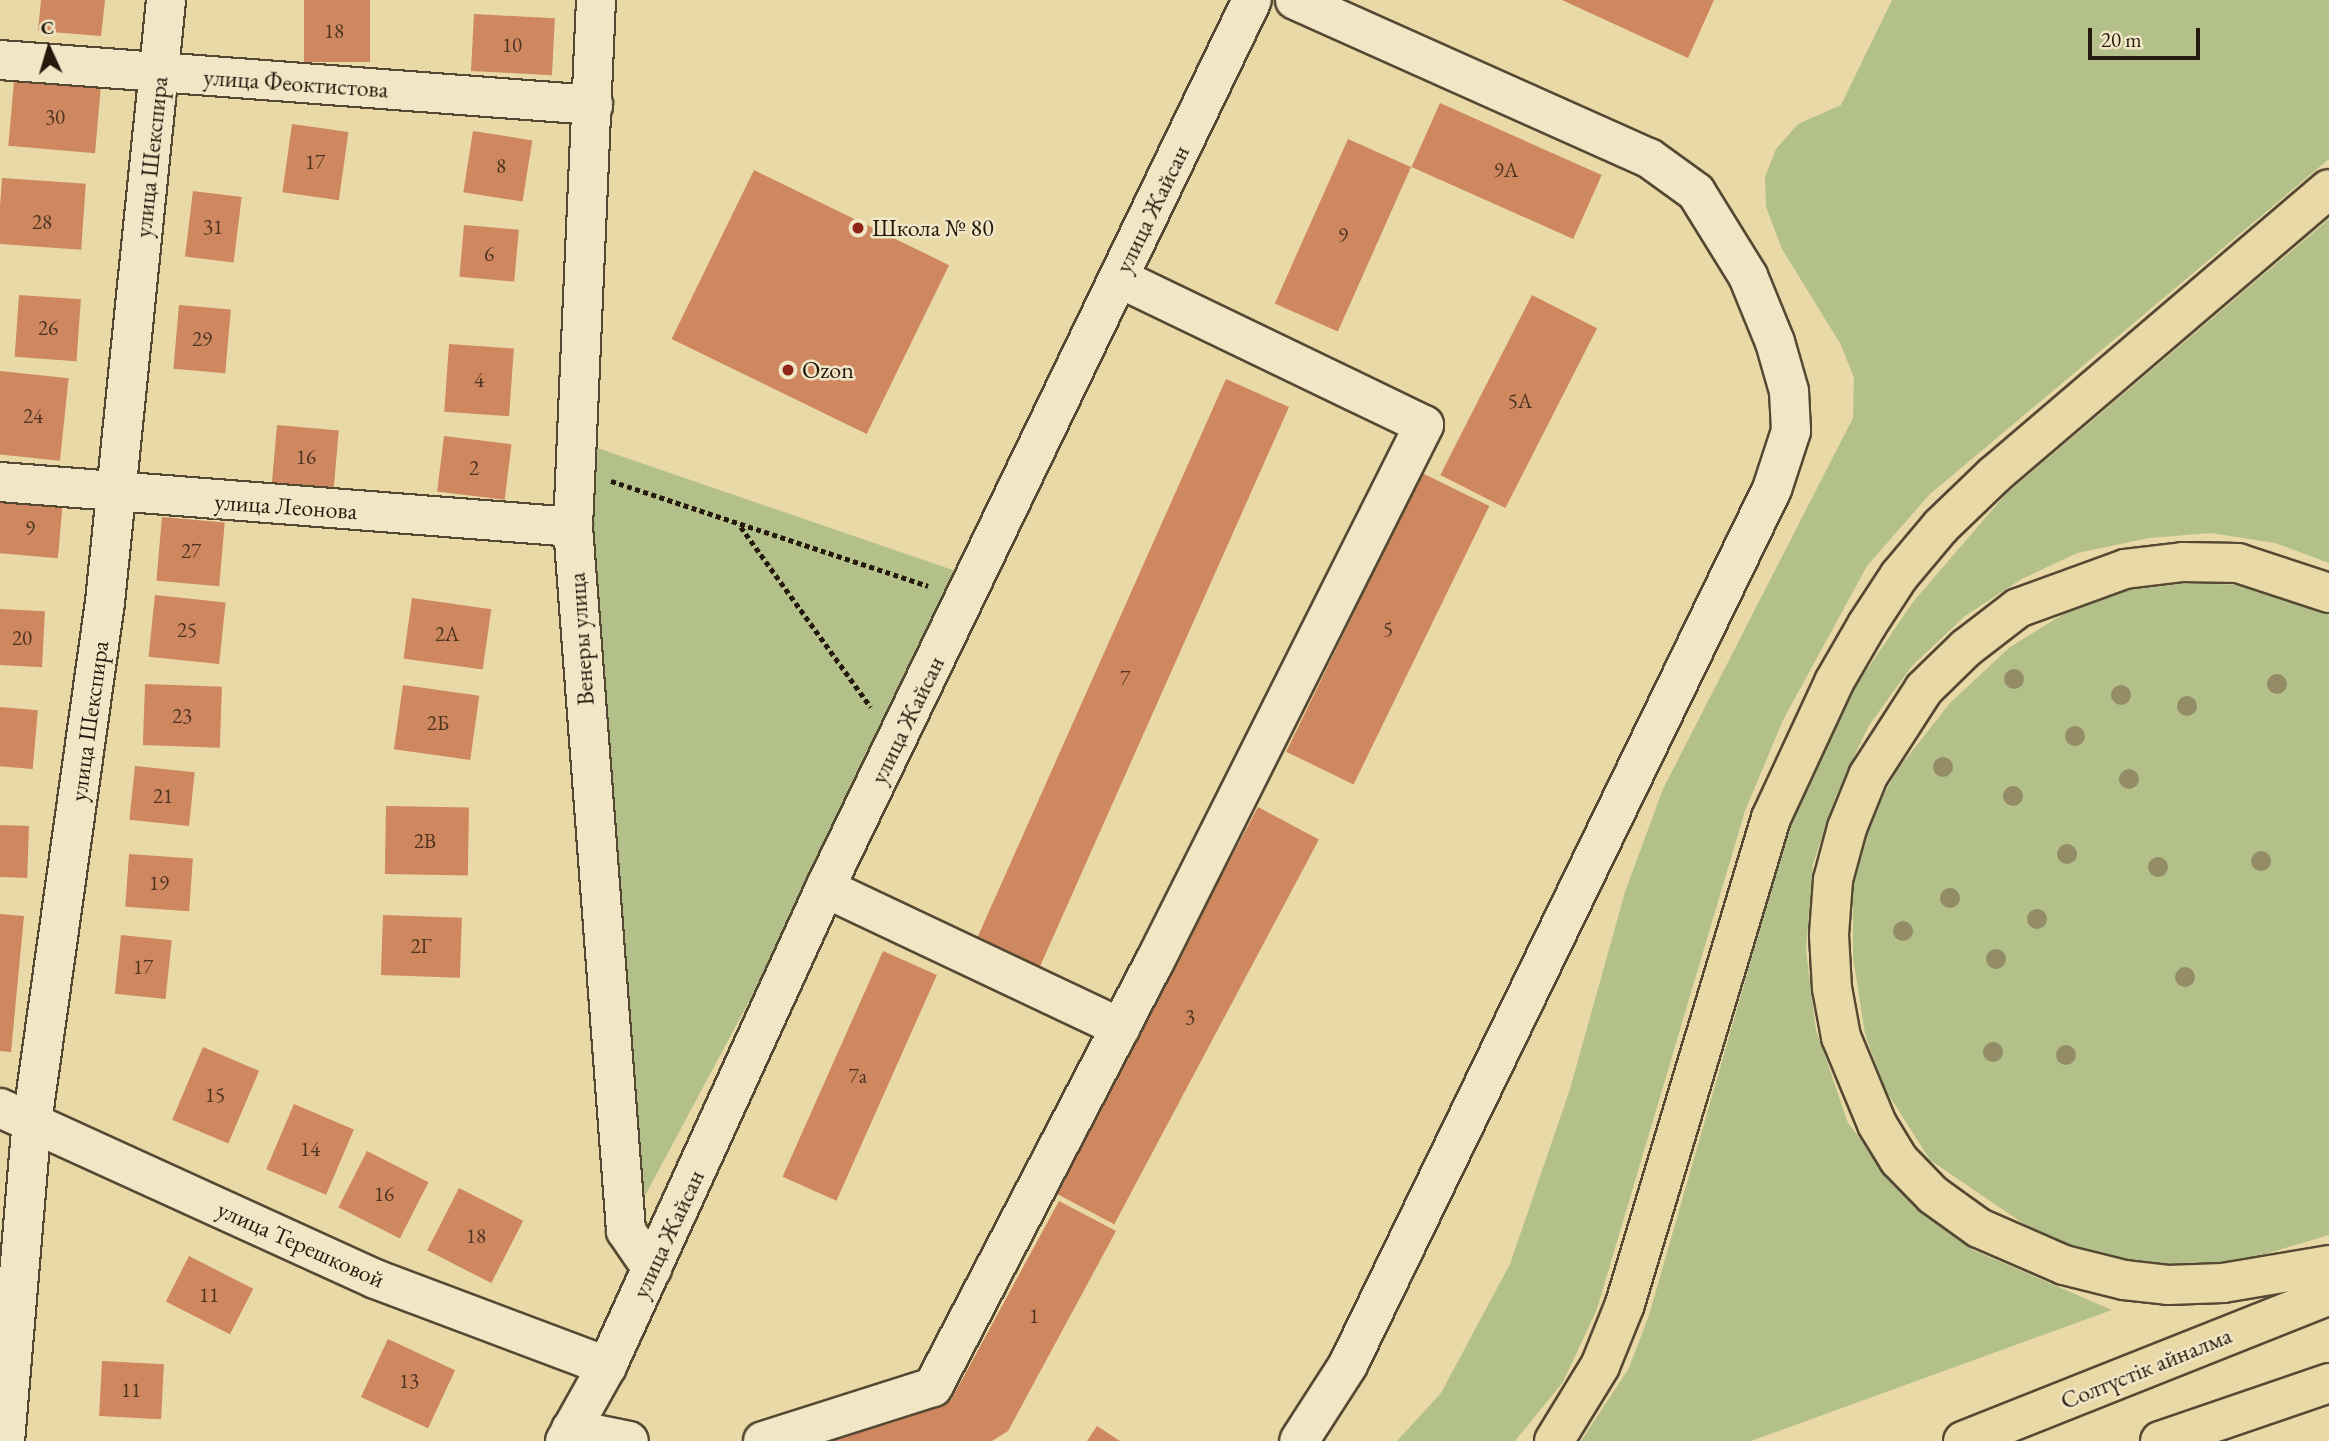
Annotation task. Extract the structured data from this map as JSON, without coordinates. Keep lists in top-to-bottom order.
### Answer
{
  "streets": {
    "main road": ["Солтүстік айналма"],
    "street": [
      "улица Феоктистова",
      "улица Шекспира",
      "улица Жайсан",
      "улица Леонова",
      "Венеры улица",
      "улица Терешковой"
    ]
  },
  "crossings": [
    ["улица Феоктистова", "улица Шекспира"],
    ["улица Феоктистова", "Венеры улица"],
    ["улица Шекспира", "улица Леонова"],
    ["улица Шекспира", "улица Терешковой"],
    ["улица Жайсан", "Венеры улица"],
    ["улица Жайсан", "улица Терешковой"],
    ["улица Леонова", "Венеры улица"]
  ],
  "places": ["Школа № 80", "Ozon"],
  "house_numbers": [
    "18",
    "10",
    "30",
    "17",
    "8",
    "9А",
    "28",
    "31",
    "9",
    "6",
    "26",
    "29",
    "4",
    "5А",
    "24",
    "16",
    "2",
    "9",
    "27",
    "5",
    "25",
    "2А",
    "20",
    "7",
    "23",
    "2Б",
    "21",
    "2В",
    "19",
    "2Г",
    "17",
    "3",
    "7а",
    "15",
    "14",
    "16",
    "18",
    "11",
    "1",
    "13",
    "11"
  ],
  "scale_bar": "20 m",
  "north": "top"
}
